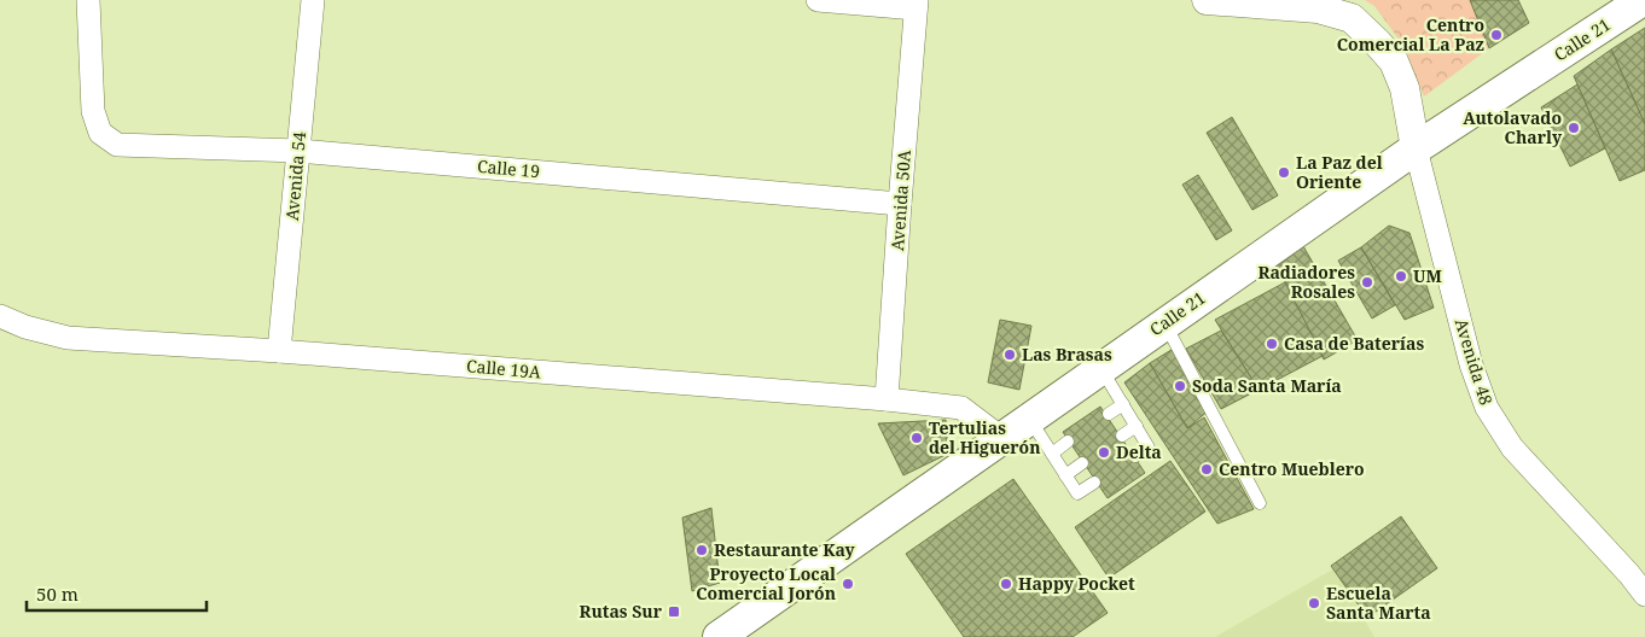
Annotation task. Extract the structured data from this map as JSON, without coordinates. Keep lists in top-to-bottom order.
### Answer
{
  "streets": {
    "main road": ["Calle 21"],
    "street": [
      "Calle 19",
      "Avenida 54",
      "Avenida 50A",
      "Avenida 48",
      "Calle 19A"
    ]
  },
  "crossings": [
    ["Calle 21", "Avenida 48"],
    ["Calle 21", "Calle 19A"],
    ["Calle 19", "Avenida 54"],
    ["Calle 19", "Avenida 50A"],
    ["Avenida 54", "Calle 19A"],
    ["Avenida 50A", "Calle 19A"]
  ],
  "places": {
    "other": [
      "Centro Comercial La Paz",
      "Autolavado Charly",
      "La Paz del Oriente",
      "UM",
      "Radiadores Rosales",
      "Casa de Baterías",
      "Las Brasas",
      "Soda Santa María",
      "Tertulias del Higuerón",
      "Delta",
      "Centro Mueblero",
      "Restaurante Kay",
      "Proyecto Local Comercial Jorón",
      "Happy Pocket",
      "Escuela Santa Marta"
    ],
    "transit": ["Rutas Sur"]
  },
  "scale_bar": "50 m"
}
